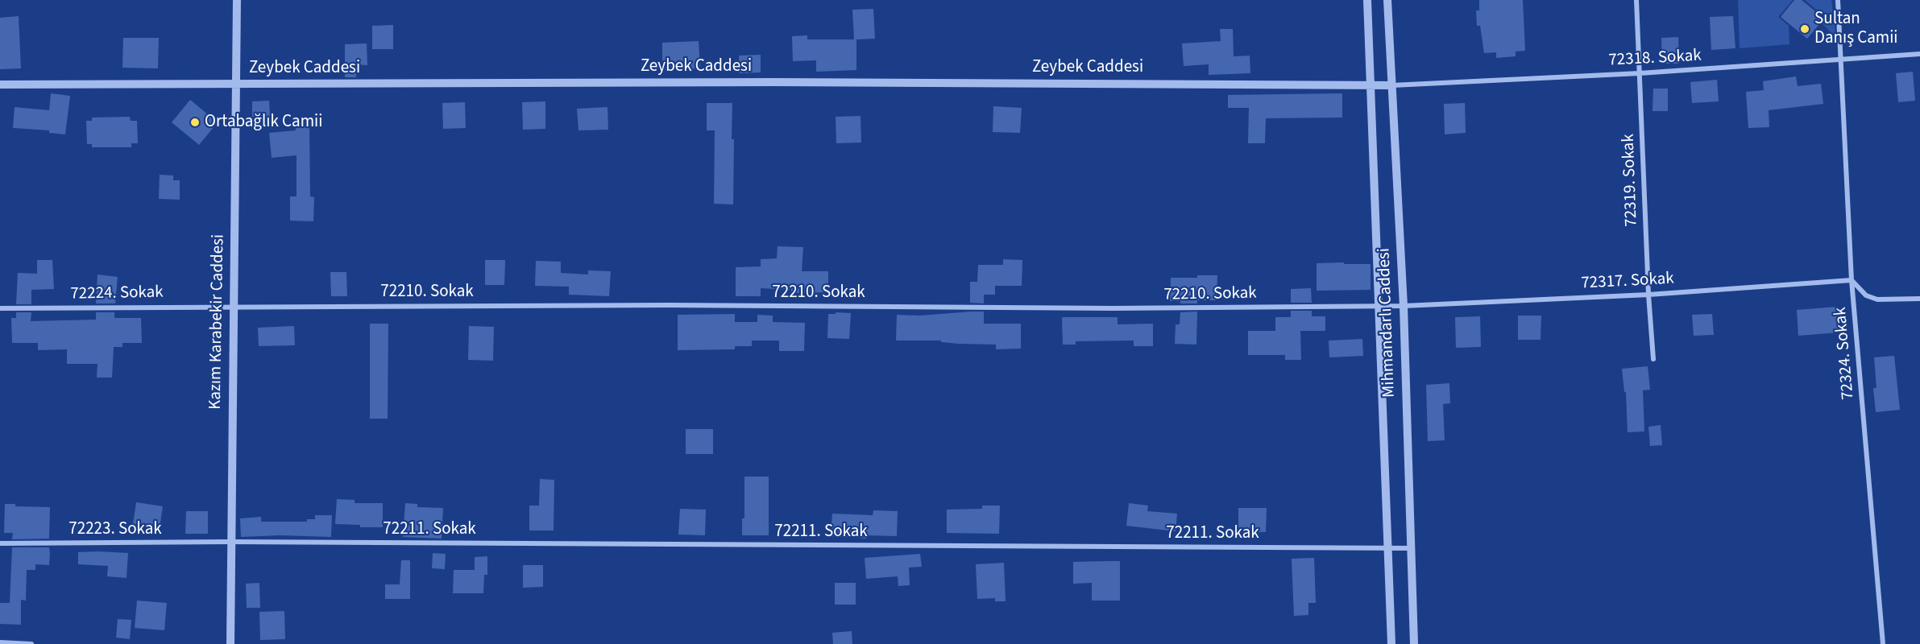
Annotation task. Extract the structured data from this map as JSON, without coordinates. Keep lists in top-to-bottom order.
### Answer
{
  "streets": {
    "street": [
      "72318. Sokak",
      "Zeybek Caddesi",
      "72319. Sokak",
      "72317. Sokak",
      "72210. Sokak",
      "72224. Sokak",
      "Kazım Karabekir Caddesi",
      "Mihmandarlı Caddesi",
      "72324. Sokak",
      "72223. Sokak",
      "72211. Sokak"
    ]
  },
  "crossings": [
    ["72318. Sokak", "Zeybek Caddesi"],
    ["72318. Sokak", "72319. Sokak"],
    ["72318. Sokak", "Mihmandarlı Caddesi"],
    ["72318. Sokak", "72324. Sokak"],
    ["Zeybek Caddesi", "Kazım Karabekir Caddesi"],
    ["Zeybek Caddesi", "Mihmandarlı Caddesi"],
    ["72319. Sokak", "72317. Sokak"],
    ["72317. Sokak", "72210. Sokak"],
    ["72317. Sokak", "Mihmandarlı Caddesi"],
    ["72317. Sokak", "72324. Sokak"],
    ["72210. Sokak", "72224. Sokak"],
    ["72210. Sokak", "Kazım Karabekir Caddesi"],
    ["72210. Sokak", "Mihmandarlı Caddesi"],
    ["72224. Sokak", "Kazım Karabekir Caddesi"],
    ["Kazım Karabekir Caddesi", "72223. Sokak"],
    ["Kazım Karabekir Caddesi", "72211. Sokak"],
    ["Mihmandarlı Caddesi", "72211. Sokak"],
    ["72223. Sokak", "72211. Sokak"]
  ],
  "places": ["Sultan Danış Camii", "Ortabağlık Camii"]
}
